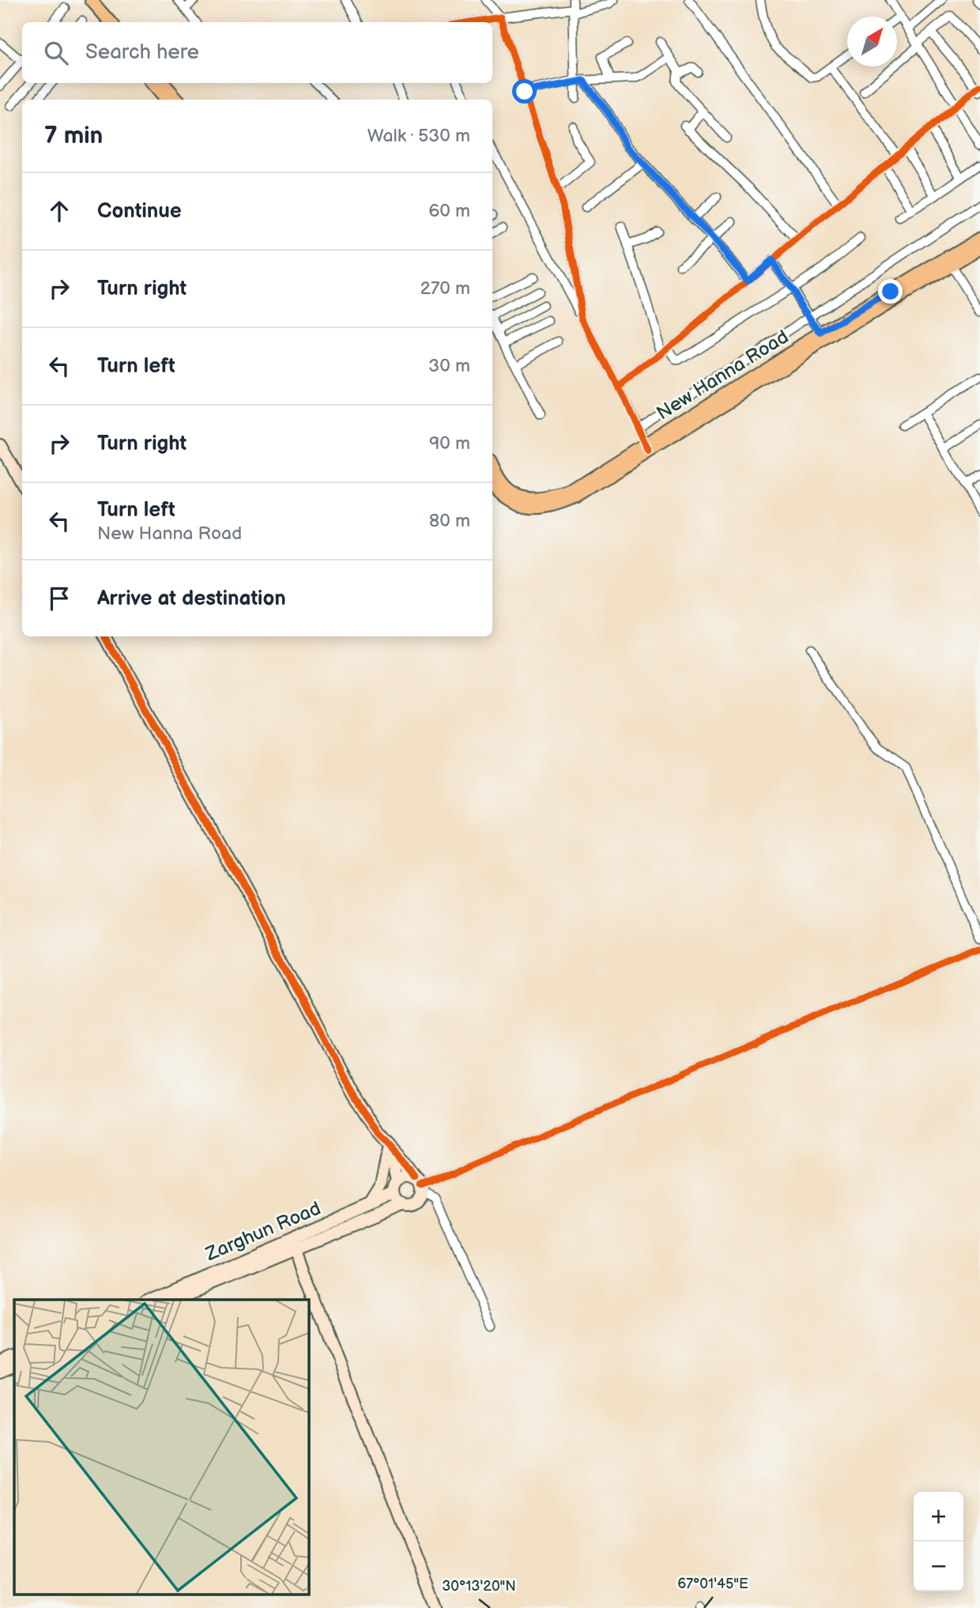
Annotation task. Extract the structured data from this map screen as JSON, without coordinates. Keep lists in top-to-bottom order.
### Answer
{
  "streets": {
    "main road": ["New Hanna Road"],
    "street": ["Zarghun Road"]
  },
  "north": "top right",
  "page": {
    "search": "Search here",
    "heading": ["7 min", "Walk · 530 m"],
    "list": [
      ["Continue", "60 m"],
      ["Turn right", "270 m"],
      ["Turn left", "30 m"],
      ["Turn right", "90 m"],
      ["Turn left", "New Hanna Road", "80 m"],
      "Arrive at destination"
    ],
    "map_buttons": ["+", "−"]
  },
  "coordinates": ["67°01'45\"E", "30°13'20\"N"]
}
